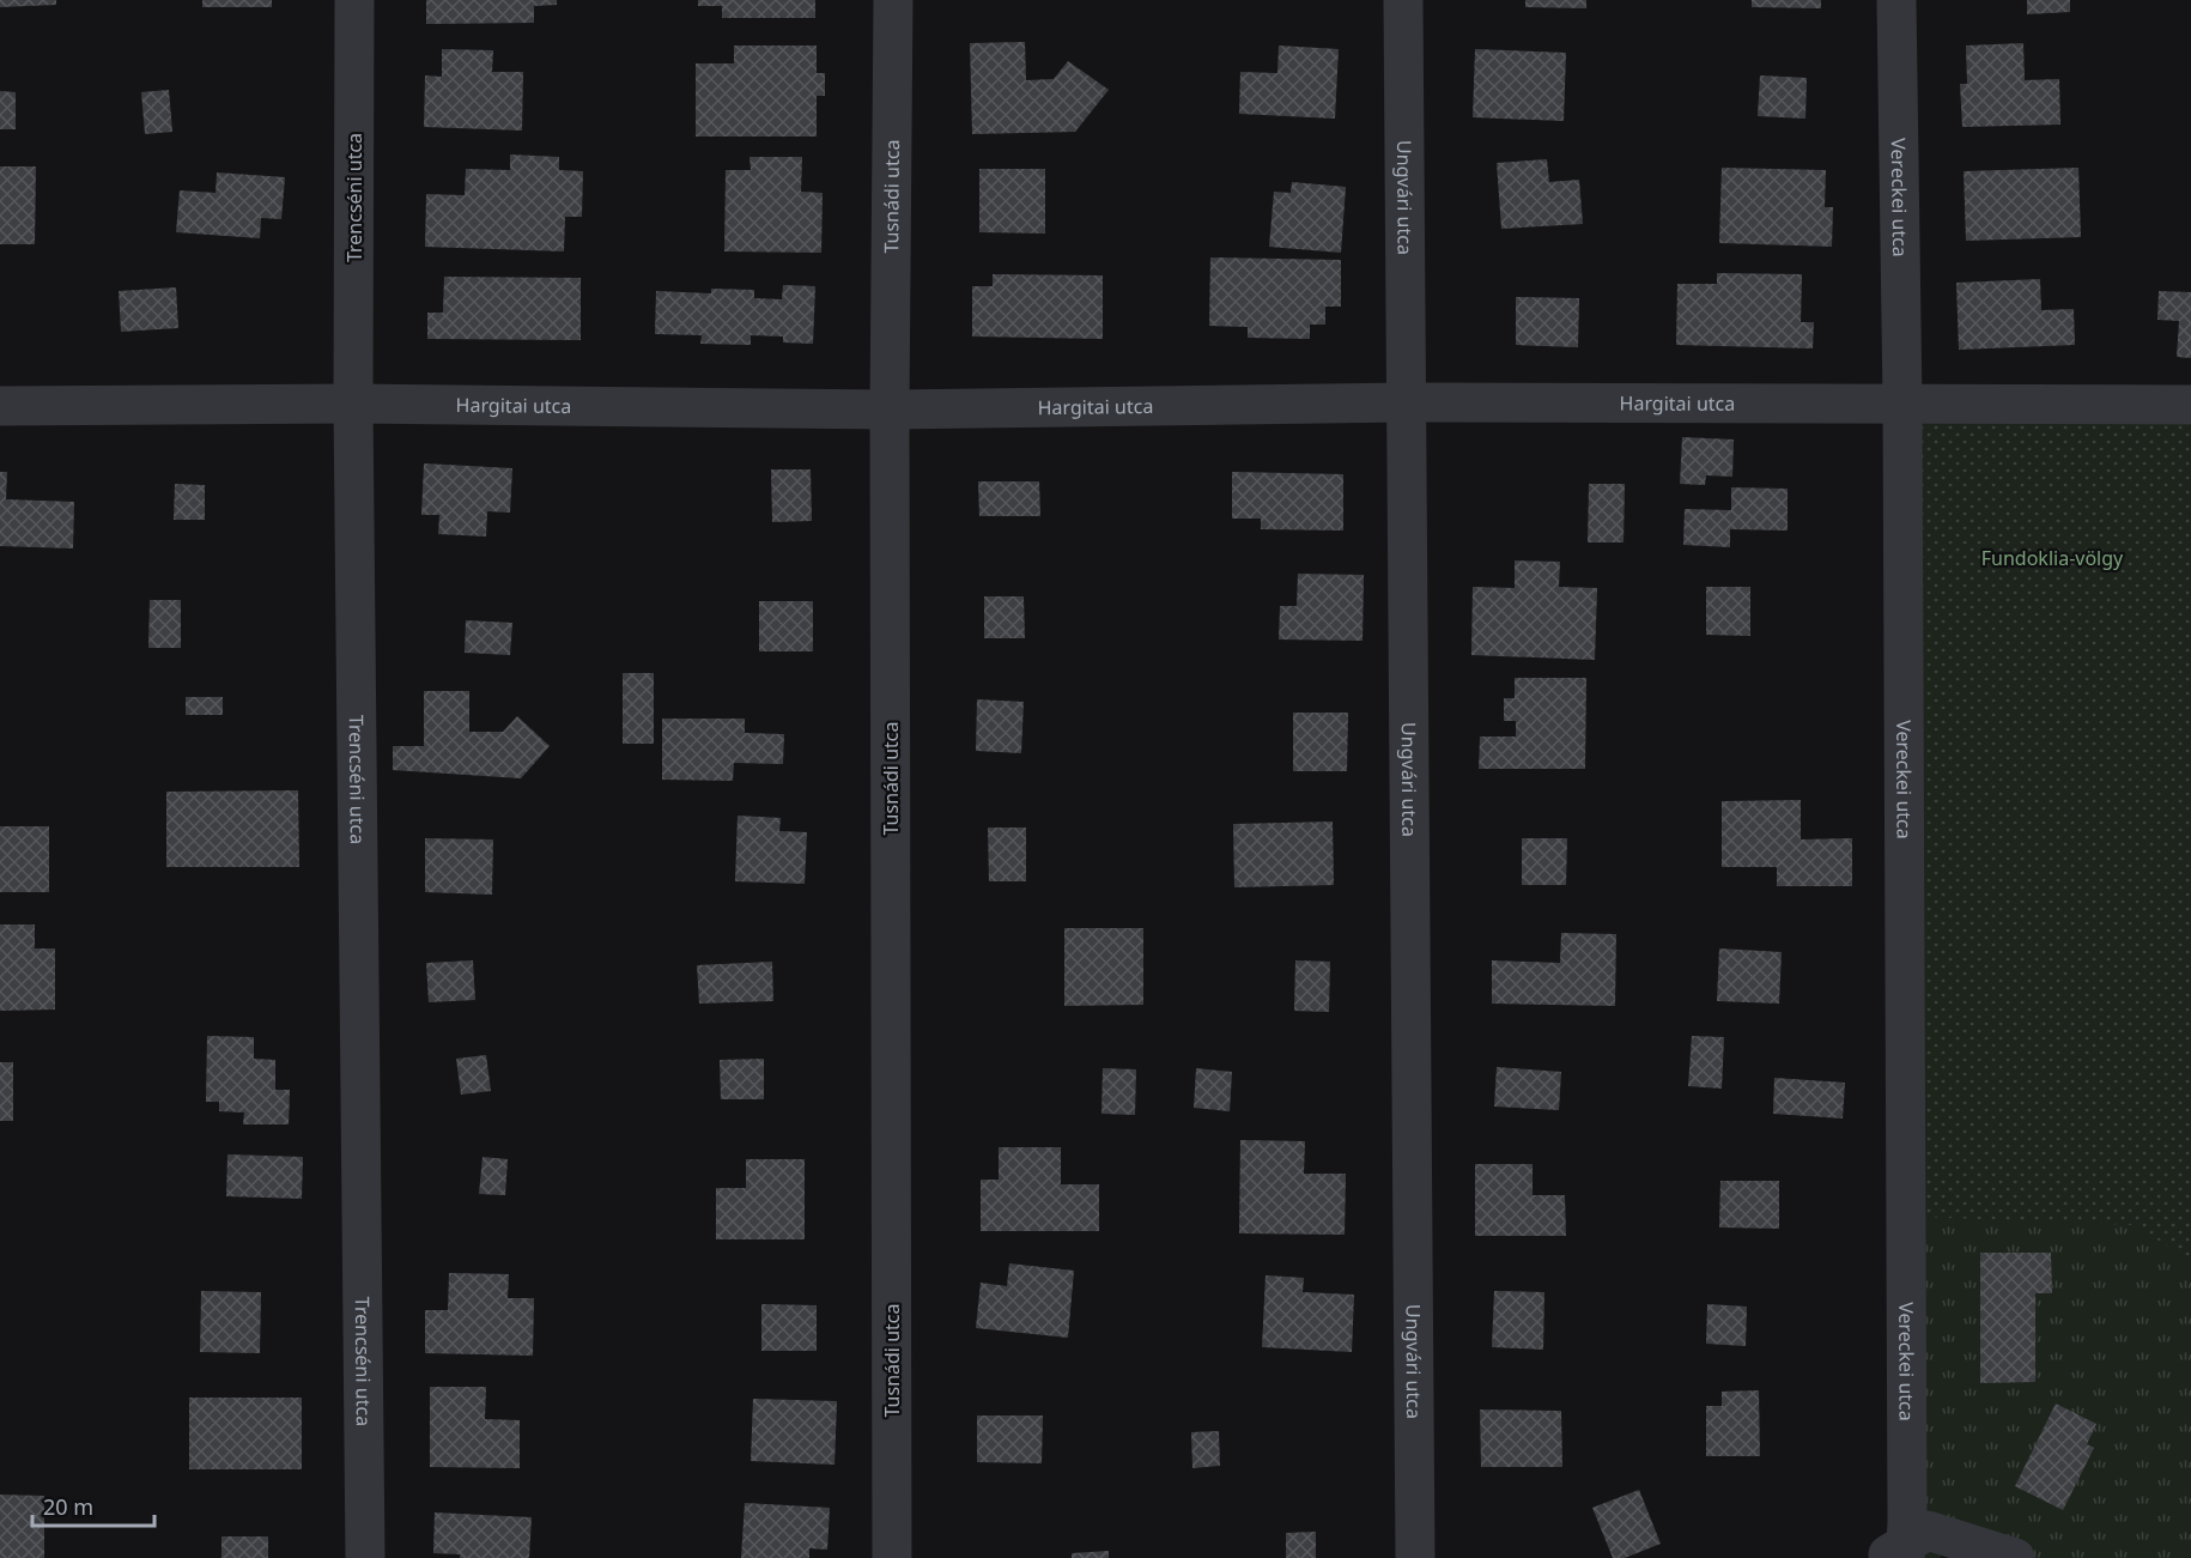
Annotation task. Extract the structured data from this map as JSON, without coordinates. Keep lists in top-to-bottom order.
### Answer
{
  "streets": {
    "street": [
      "Trencséni utca",
      "Tusnádi utca",
      "Ungvári utca",
      "Vereckei utca",
      "Hargitai utca"
    ]
  },
  "crossings": [
    ["Trencséni utca", "Hargitai utca"],
    ["Tusnádi utca", "Hargitai utca"],
    ["Ungvári utca", "Hargitai utca"],
    ["Vereckei utca", "Hargitai utca"]
  ],
  "parks": ["Fundoklia-völgy"],
  "scale_bar": "20 m"
}
